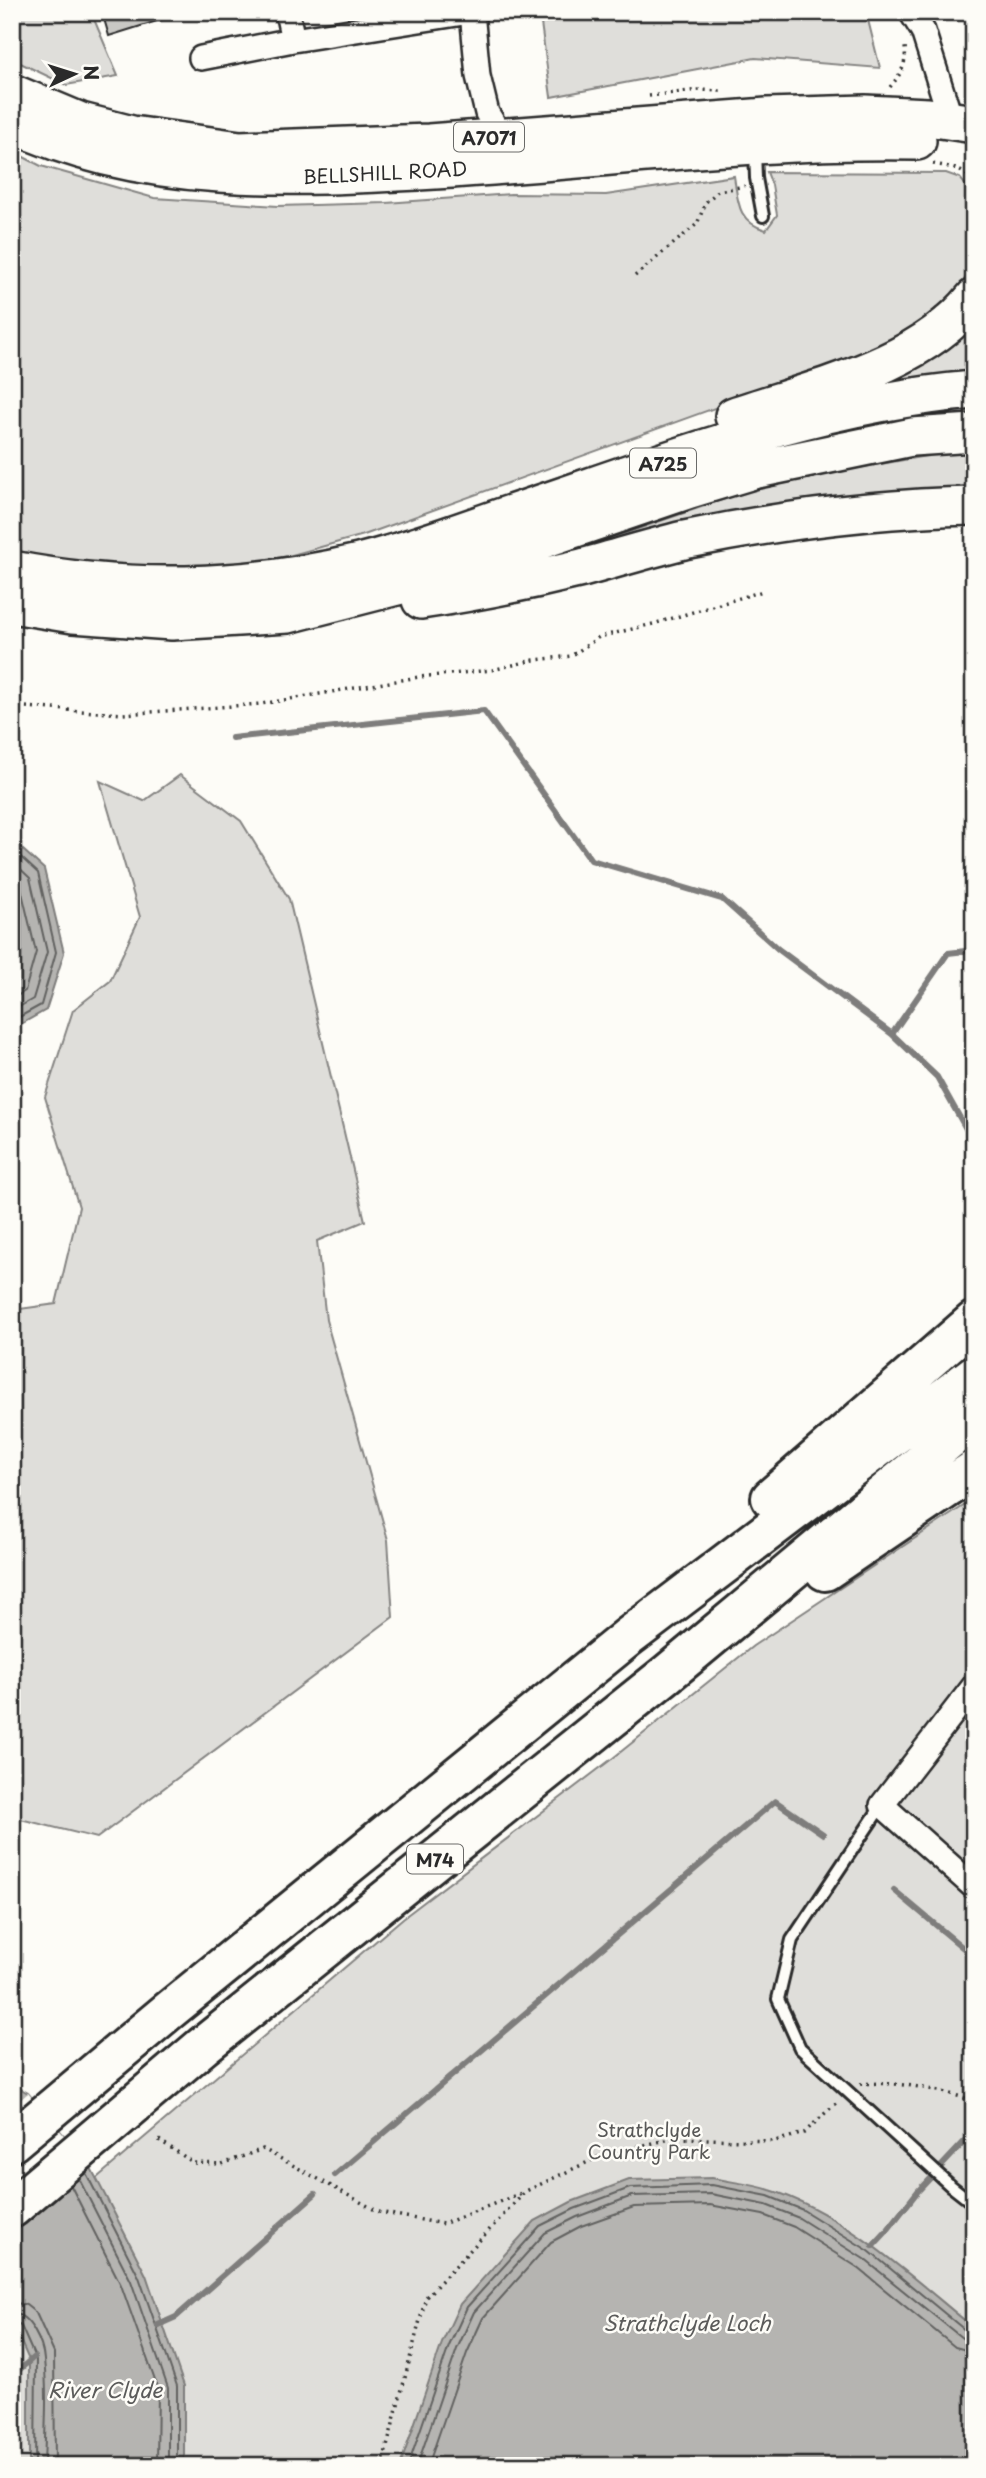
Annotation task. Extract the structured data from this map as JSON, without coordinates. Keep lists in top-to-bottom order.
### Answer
{
  "streets": {
    "highway": [
      "A7071",
      "BELLSHILL ROAD",
      "A725",
      "M74"
    ]
  },
  "water": ["Strathclyde Loch", "River Clyde"],
  "parks": ["Strathclyde Country Park"],
  "north": "right"
}
